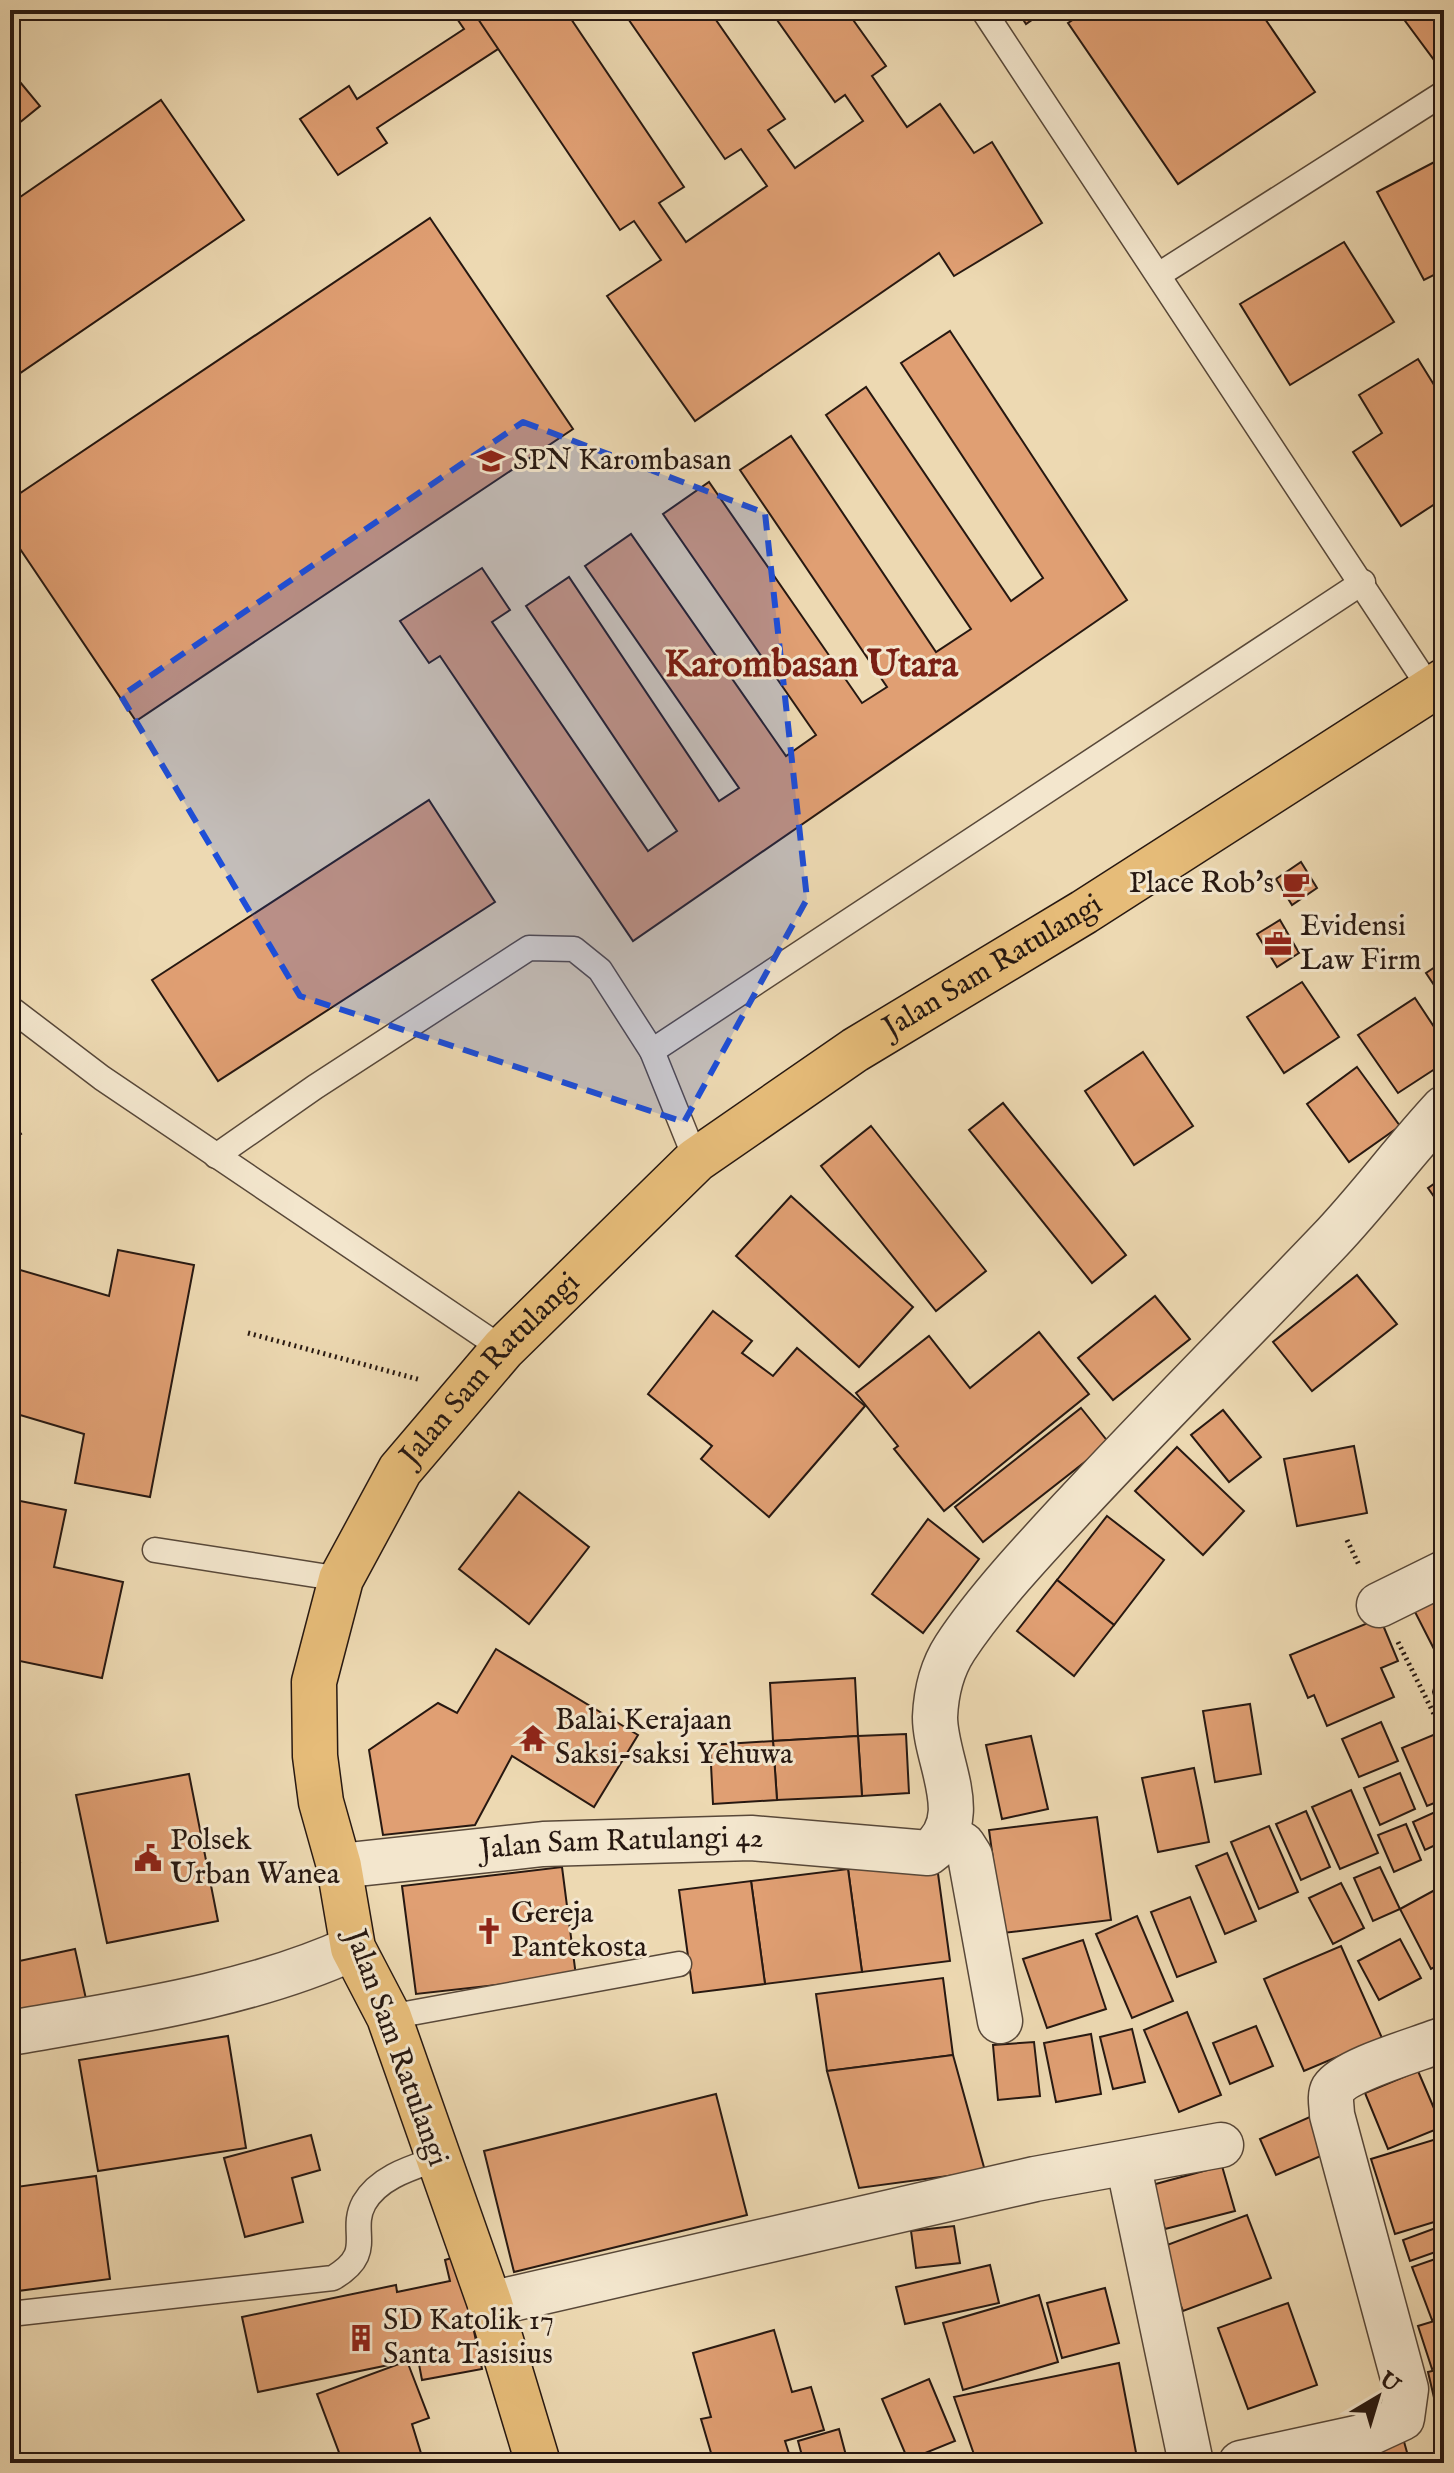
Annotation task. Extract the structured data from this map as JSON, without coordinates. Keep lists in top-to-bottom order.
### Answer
{
  "streets": {
    "highway": ["Jalan Sam Ratulangi"],
    "street": ["Jalan Sam Ratulangi 42"]
  },
  "crossings": [
    ["Jalan Sam Ratulangi", "Jalan Sam Ratulangi 42"]
  ],
  "districts": ["Karombasan Utara"],
  "places": {
    "school or university": ["SPN Karombasan"],
    "cafe": ["Place Rob's"],
    "office": ["Evidensi Law Firm"],
    "temple": ["Balai Kerajaan Saksi-saksi Yehuwa"],
    "public building": ["Polsek Urban Wanea"],
    "church": ["Gereja Pantekosta"],
    "building": ["SD Katolik 17 Santa Tasisius"]
  },
  "north": "top right"
}
